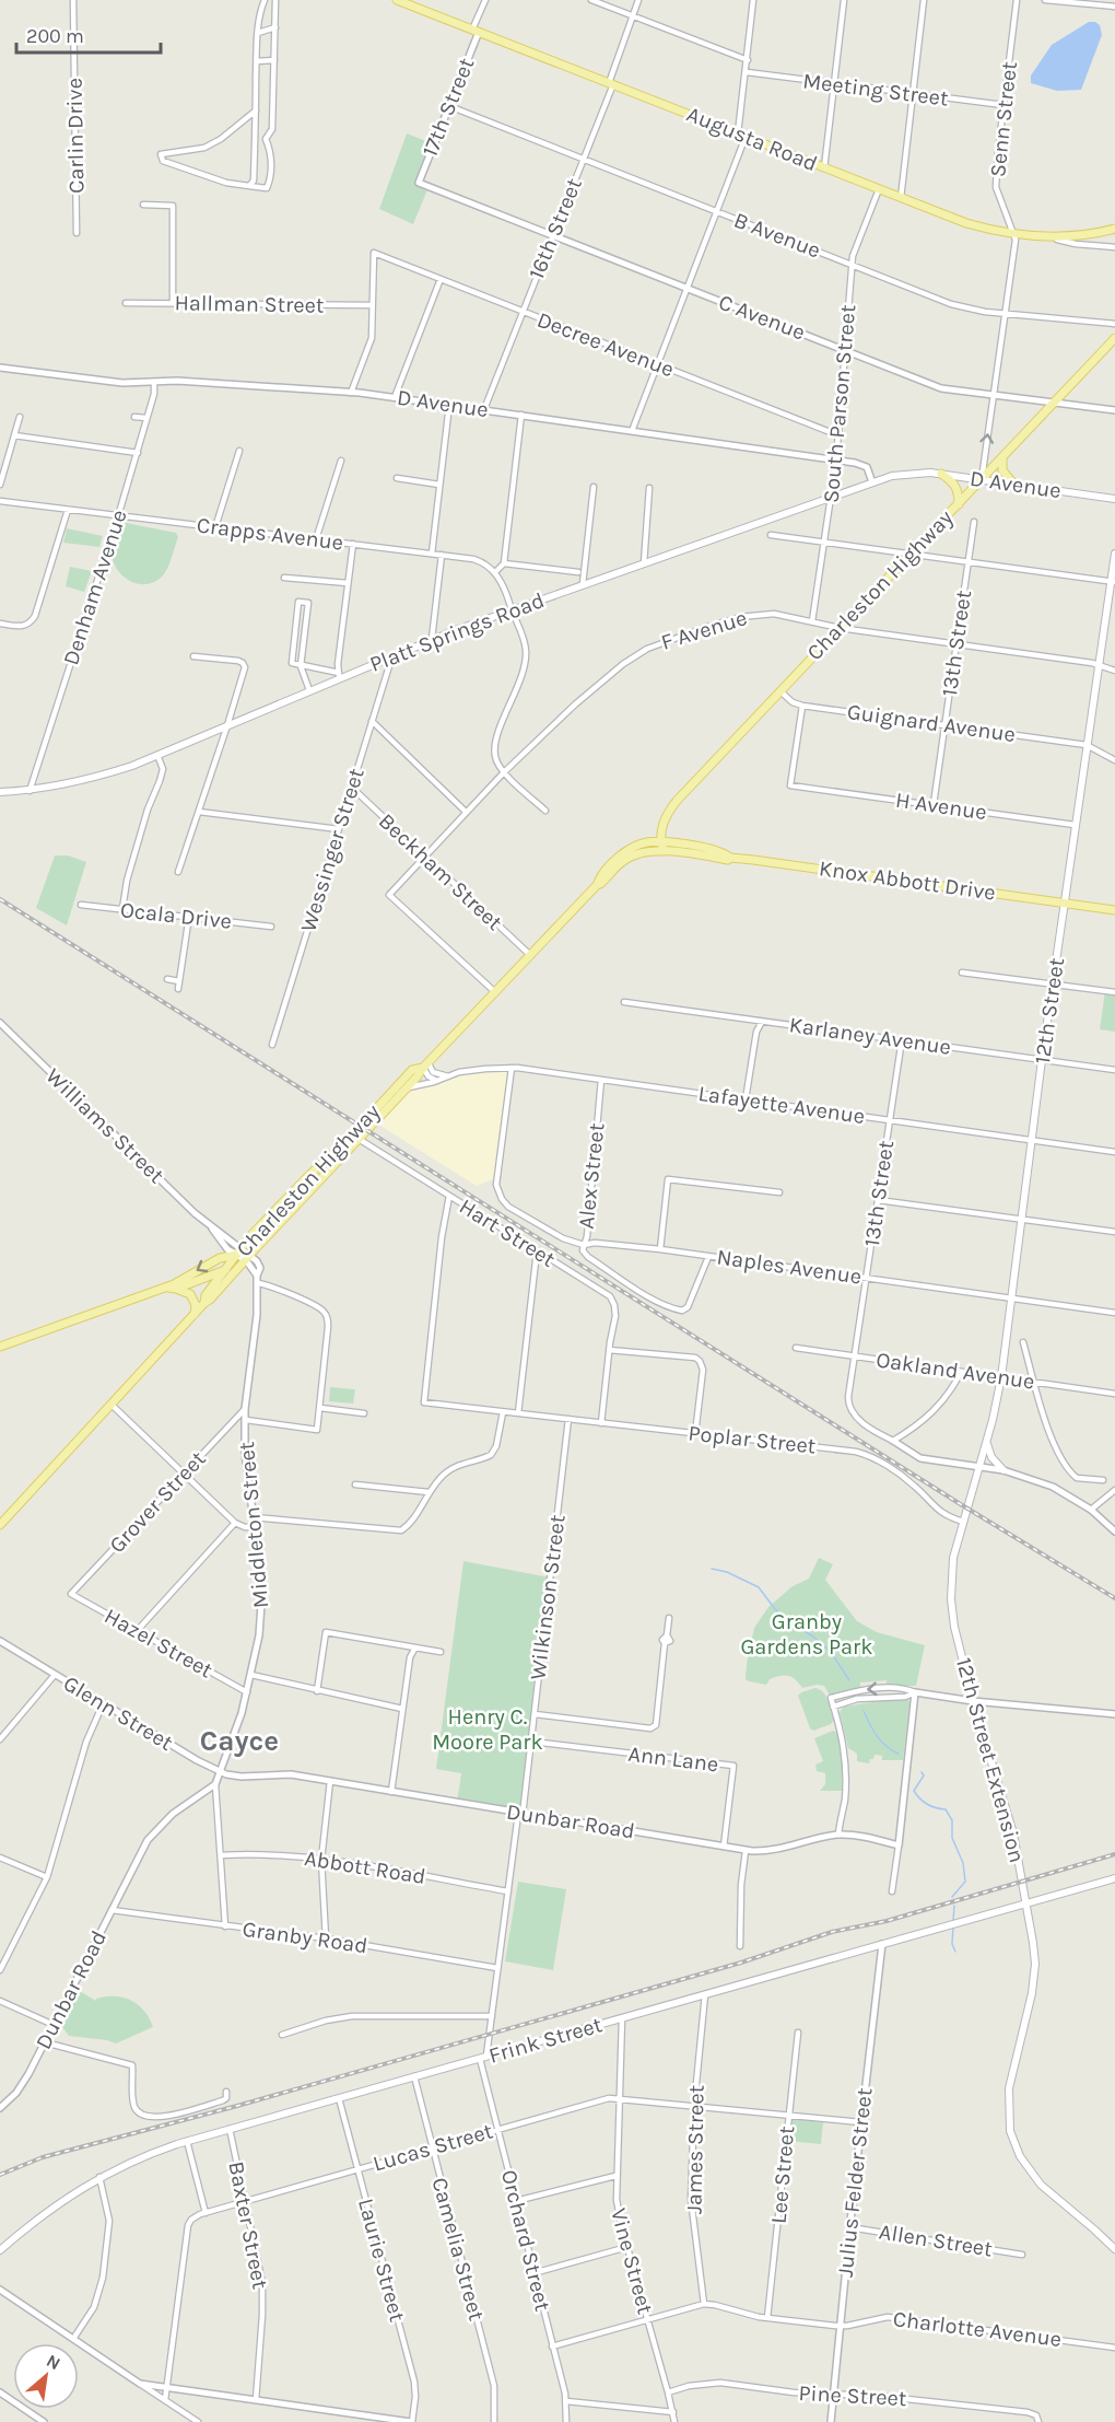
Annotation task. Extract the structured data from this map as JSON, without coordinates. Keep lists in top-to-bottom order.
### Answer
{
  "streets": {
    "main road": [
      "Augusta Road",
      "D Avenue",
      "Charleston Highway",
      "Platt Springs Road",
      "Knox Abbott Drive",
      "12th Street",
      "12th Street Extension",
      "Frink Street"
    ],
    "street": [
      "Meeting Street",
      "17th Street",
      "Senn Street",
      "Carlin Drive",
      "16th Street",
      "B Avenue",
      "Hallman Street",
      "C Avenue",
      "Decree Avenue",
      "South Parson Street",
      "Crapps Avenue",
      "Denham Avenue",
      "F Avenue",
      "13th Street",
      "Guignard Avenue",
      "H Avenue",
      "Wessinger Street",
      "Beckham Street",
      "Ocala Drive",
      "Karlaney Avenue",
      "Lafayette Avenue",
      "Williams Street",
      "Alex Street",
      "Hart Street",
      "Naples Avenue",
      "Oakland Avenue",
      "Poplar Street",
      "Grover Street",
      "Middleton Street",
      "Wilkinson Street",
      "Hazel Street",
      "Glenn Street",
      "Ann Lane",
      "Dunbar Road",
      "Abbott Road",
      "Granby Road",
      "Lucas Street",
      "James Street",
      "Lee Street",
      "Julius Felder Street",
      "Baxter Street",
      "Orchard Street",
      "Allen Street",
      "Camelia Street",
      "Laurie Street",
      "Vine Street",
      "Charlotte Avenue",
      "Pine Street"
    ]
  },
  "crossings": [
    ["Meeting Street", "Senn Street"],
    ["17th Street", "Augusta Road"],
    ["17th Street", "B Avenue"],
    ["17th Street", "C Avenue"],
    ["Senn Street", "Augusta Road"],
    ["Augusta Road", "16th Street"],
    ["Augusta Road", "South Parson Street"],
    ["16th Street", "B Avenue"],
    ["16th Street", "C Avenue"],
    ["16th Street", "Decree Avenue"],
    ["16th Street", "D Avenue"],
    ["B Avenue", "South Parson Street"],
    ["Hallman Street", "Decree Avenue"],
    ["C Avenue", "South Parson Street"],
    ["C Avenue", "Charleston Highway"],
    ["Decree Avenue", "South Parson Street"],
    ["D Avenue", "South Parson Street"],
    ["D Avenue", "Charleston Highway"],
    ["D Avenue", "Denham Avenue"],
    ["D Avenue", "Platt Springs Road"],
    ["South Parson Street", "F Avenue"],
    ["South Parson Street", "Platt Springs Road"],
    ["Crapps Avenue", "Denham Avenue"],
    ["Charleston Highway", "F Avenue"],
    ["Charleston Highway", "Guignard Avenue"],
    ["Charleston Highway", "Beckham Street"],
    ["Charleston Highway", "Knox Abbott Drive"],
    ["Charleston Highway", "Lafayette Avenue"],
    ["Charleston Highway", "Williams Street"],
    ["Charleston Highway", "Hart Street"],
    ["Charleston Highway", "Middleton Street"],
    ["Denham Avenue", "Platt Springs Road"],
    ["F Avenue", "13th Street"],
    ["F Avenue", "Beckham Street"],
    ["F Avenue", "12th Street"],
    ["Platt Springs Road", "Wessinger Street"],
    ["13th Street", "Guignard Avenue"],
    ["13th Street", "H Avenue"],
    ["13th Street", "Karlaney Avenue"],
    ["13th Street", "Lafayette Avenue"],
    ["13th Street", "Naples Avenue"],
    ["13th Street", "Oakland Avenue"],
    ["Guignard Avenue", "H Avenue"],
    ["Guignard Avenue", "12th Street"],
    ["H Avenue", "12th Street"],
    ["Wessinger Street", "Beckham Street"],
    ["Knox Abbott Drive", "12th Street"],
    ["12th Street", "Karlaney Avenue"],
    ["12th Street", "Lafayette Avenue"],
    ["12th Street", "Naples Avenue"],
    ["12th Street", "Oakland Avenue"],
    ["12th Street", "12th Street Extension"],
    ["Lafayette Avenue", "Alex Street"],
    ["Lafayette Avenue", "Naples Avenue"],
    ["Alex Street", "Naples Avenue"],
    ["Hart Street", "Poplar Street"],
    ["Poplar Street", "Wilkinson Street"],
    ["Poplar Street", "12th Street Extension"],
    ["Grover Street", "Middleton Street"],
    ["Grover Street", "Hazel Street"],
    ["Middleton Street", "Hazel Street"],
    ["Middleton Street", "Glenn Street"],
    ["Middleton Street", "Dunbar Road"],
    ["Middleton Street", "Abbott Road"],
    ["Middleton Street", "Granby Road"],
    ["Wilkinson Street", "Ann Lane"],
    ["Wilkinson Street", "Dunbar Road"],
    ["Wilkinson Street", "Abbott Road"],
    ["Wilkinson Street", "Granby Road"],
    ["Wilkinson Street", "Frink Street"],
    ["Wilkinson Street", "Orchard Street"],
    ["Glenn Street", "Dunbar Road"],
    ["Ann Lane", "Dunbar Road"],
    ["12th Street Extension", "Frink Street"],
    ["Dunbar Road", "Granby Road"],
    ["Frink Street", "James Street"],
    ["Frink Street", "Julius Felder Street"],
    ["Frink Street", "Baxter Street"],
    ["Frink Street", "Orchard Street"],
    ["Frink Street", "Camelia Street"],
    ["Frink Street", "Laurie Street"],
    ["Frink Street", "Vine Street"],
    ["Lucas Street", "James Street"],
    ["Lucas Street", "Lee Street"],
    ["Lucas Street", "Julius Felder Street"],
    ["Lucas Street", "Baxter Street"],
    ["Lucas Street", "Orchard Street"],
    ["Lucas Street", "Camelia Street"],
    ["Lucas Street", "Laurie Street"],
    ["Lucas Street", "Vine Street"],
    ["James Street", "Charlotte Avenue"],
    ["Lee Street", "Charlotte Avenue"],
    ["Julius Felder Street", "Allen Street"],
    ["Julius Felder Street", "Charlotte Avenue"],
    ["Julius Felder Street", "Pine Street"],
    ["Vine Street", "Pine Street"]
  ],
  "districts": ["Cayce"],
  "parks": ["Granby Gardens Park", "Henry C. Moore Park"],
  "scale_bar": "200 m",
  "north": "top right"
}
